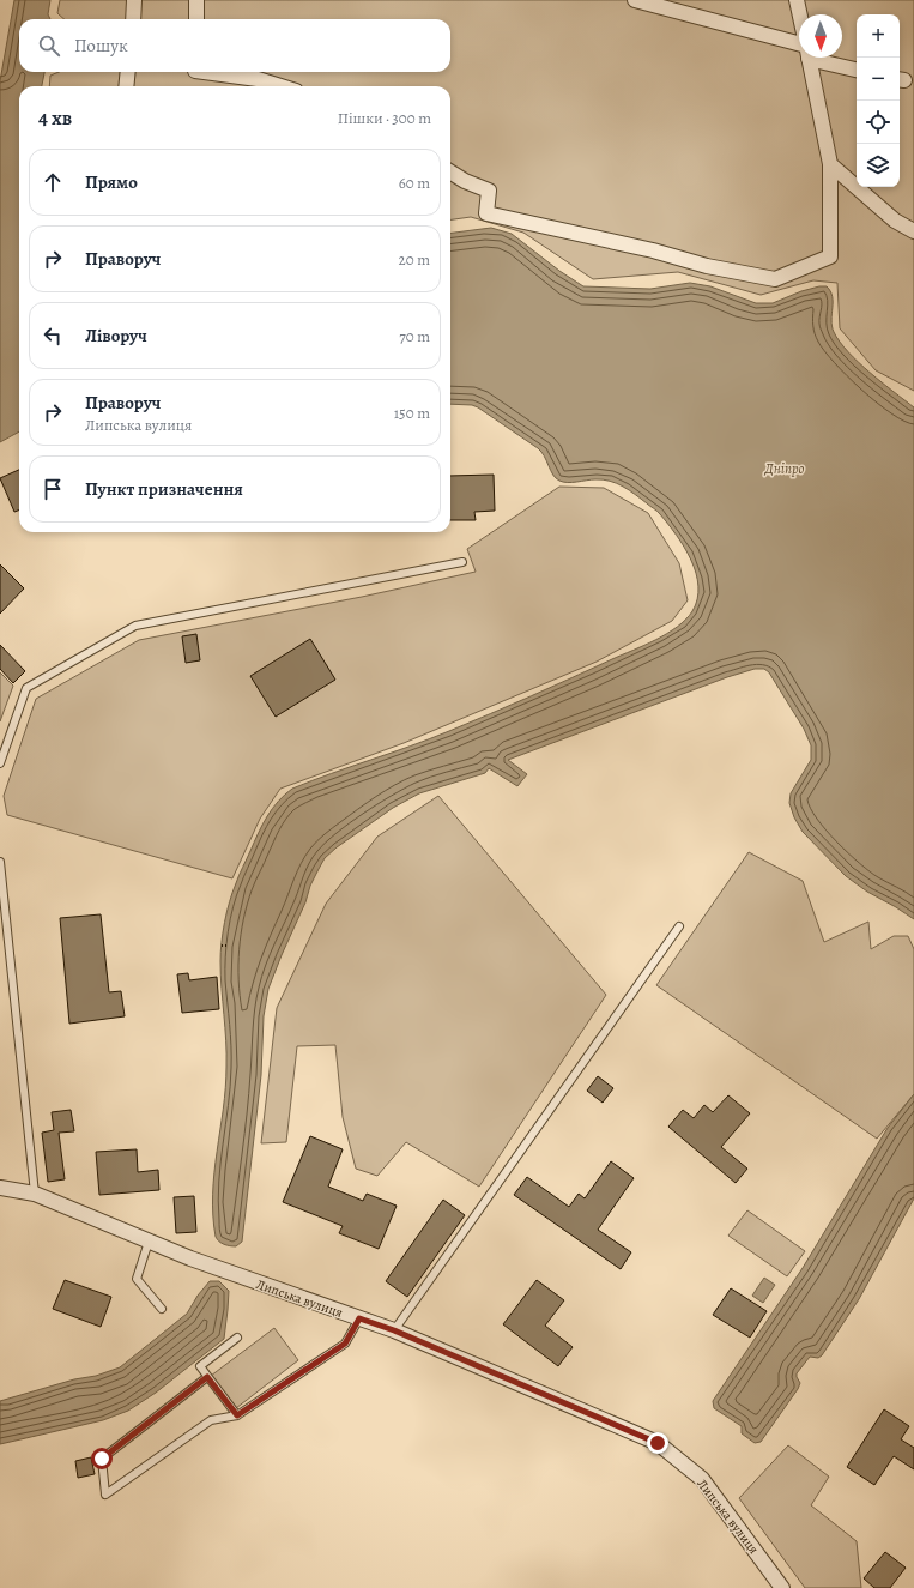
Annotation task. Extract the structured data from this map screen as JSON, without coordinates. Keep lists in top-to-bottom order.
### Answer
{
  "streets": {
    "street": ["Липська вулиця"]
  },
  "water": ["Дніпро"],
  "north": "bottom",
  "page": {
    "map_buttons": ["+", "−"],
    "search": "Пошук",
    "heading": ["4 хв", "Пішки · 300 m"],
    "list": [
      ["Прямо", "60 m"],
      ["Праворуч", "20 m"],
      ["Ліворуч", "70 m"],
      ["Праворуч", "Липська вулиця", "150 m"],
      "Пункт призначення"
    ]
  }
}
